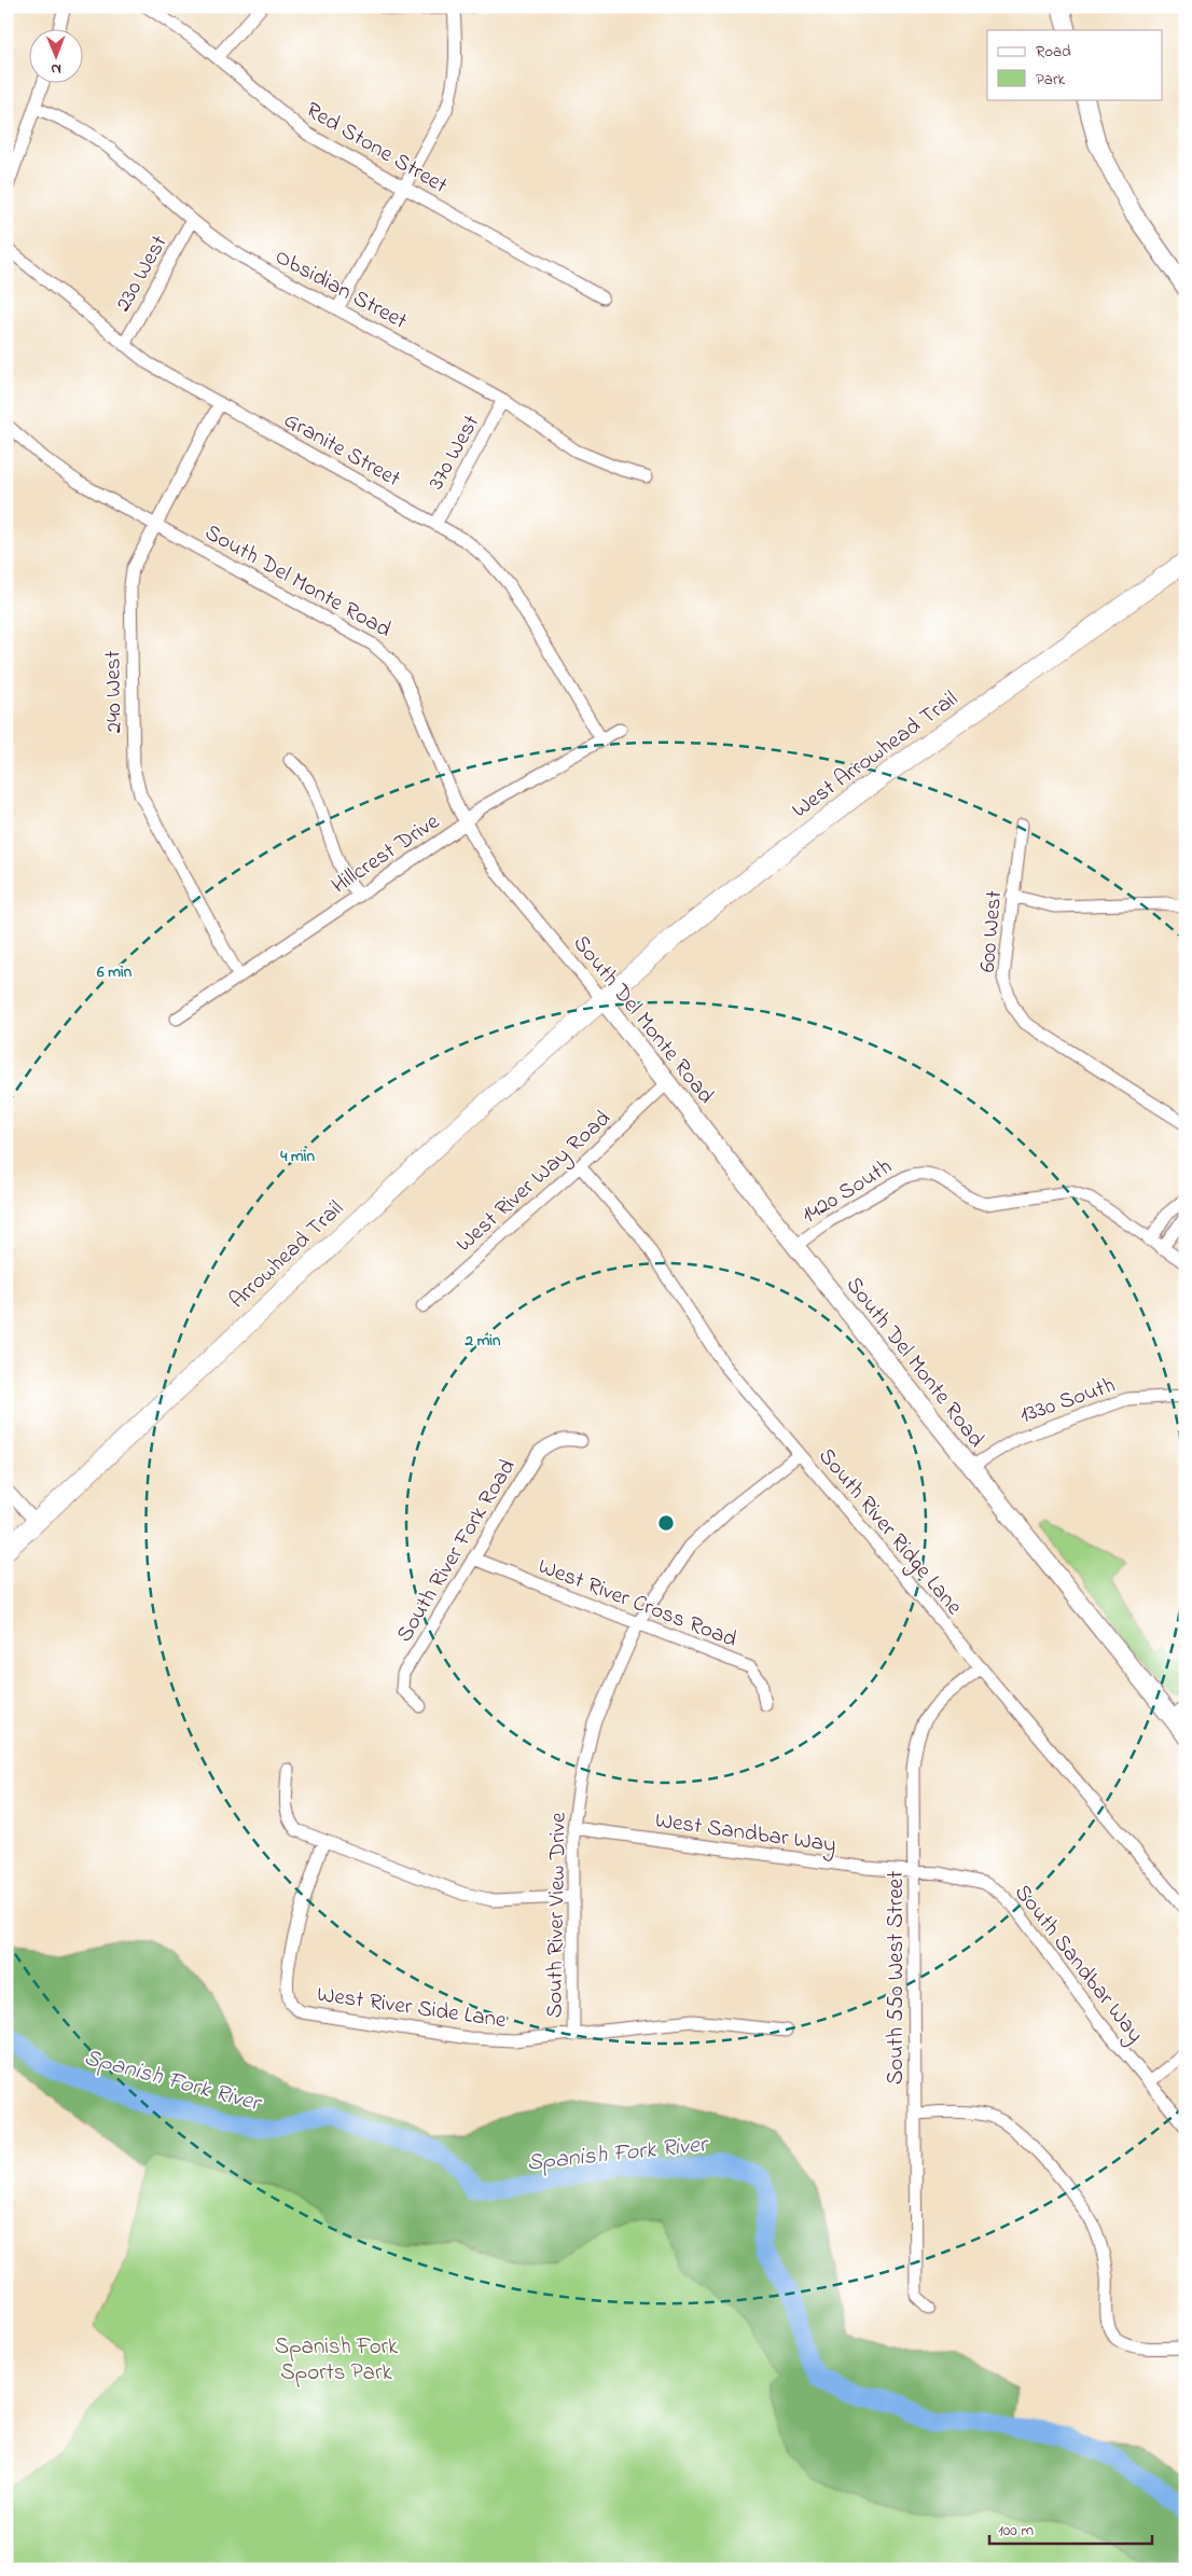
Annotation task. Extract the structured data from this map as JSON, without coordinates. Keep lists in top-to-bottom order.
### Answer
{
  "streets": {
    "main road": ["West Arrowhead Trail", "Arrowhead Trail"],
    "street": [
      "Red Stone Street",
      "230 West",
      "Obsidian Street",
      "Granite Street",
      "370 West",
      "South Del Monte Road",
      "240 West",
      "Hillcrest Drive",
      "600 West",
      "West River Way Road",
      "1420 South",
      "1330 South",
      "South River Ridge Lane",
      "South River Fork Road",
      "West River Cross Road",
      "West Sandbar Way",
      "South River View Drive",
      "South Sandbar Way",
      "South 550 West Street",
      "West River Side Lane"
    ]
  },
  "crossings": [
    ["230 West", "Obsidian Street"],
    ["230 West", "Granite Street"],
    ["Obsidian Street", "370 West"],
    ["Granite Street", "370 West"],
    ["Granite Street", "240 West"],
    ["Granite Street", "Hillcrest Drive"],
    ["South Del Monte Road", "240 West"],
    ["South Del Monte Road", "West Arrowhead Trail"],
    ["South Del Monte Road", "Hillcrest Drive"],
    ["South Del Monte Road", "West River Way Road"],
    ["South Del Monte Road", "1420 South"],
    ["South Del Monte Road", "Arrowhead Trail"],
    ["South Del Monte Road", "1330 South"],
    ["240 West", "Hillcrest Drive"],
    ["West Arrowhead Trail", "Arrowhead Trail"],
    ["West River Way Road", "South River Ridge Lane"],
    ["South River Ridge Lane", "South River View Drive"],
    ["South River Ridge Lane", "South 550 West Street"],
    ["South River Fork Road", "West River Cross Road"],
    ["West River Cross Road", "South River View Drive"],
    ["West Sandbar Way", "South River View Drive"],
    ["West Sandbar Way", "South Sandbar Way"],
    ["West Sandbar Way", "South 550 West Street"],
    ["South River View Drive", "West River Side Lane"],
    ["South Sandbar Way", "South 550 West Street"]
  ],
  "water": ["Spanish Fork River"],
  "parks": ["Spanish Fork Sports Park"],
  "legend": ["Road", "Park"],
  "scale_bar": "100 m",
  "north": "bottom",
  "rings": ["6 min", "4 min", "2 min"]
}
